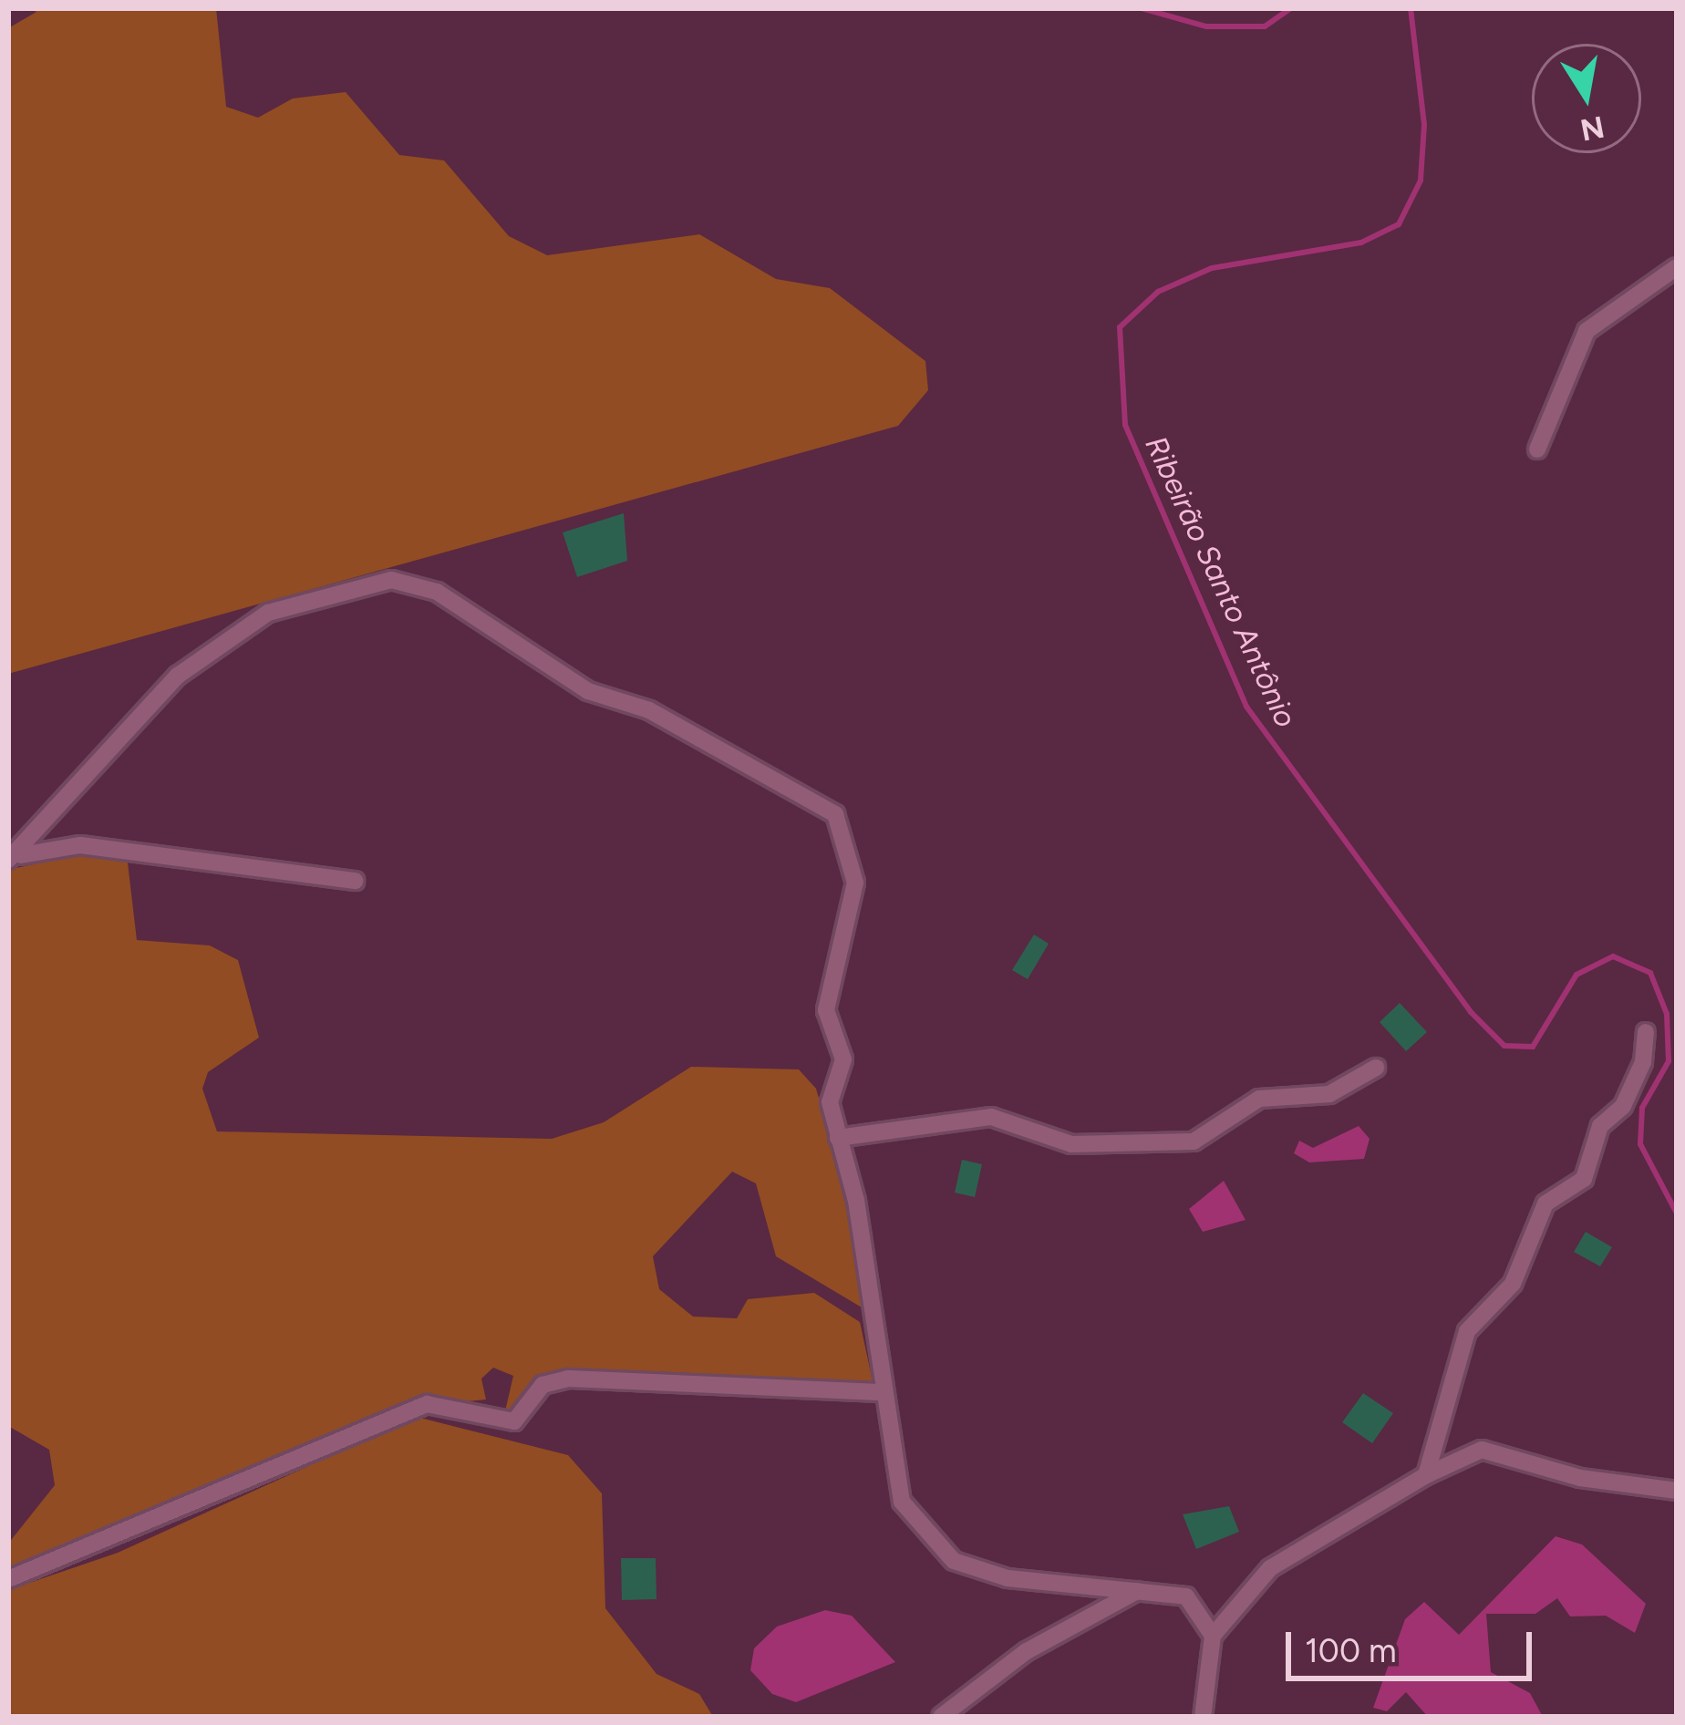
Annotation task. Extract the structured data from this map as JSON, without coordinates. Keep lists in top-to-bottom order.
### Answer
{
  "water": ["Ribeirão Santo Antônio"],
  "scale_bar": "100 m",
  "north": "bottom"
}
